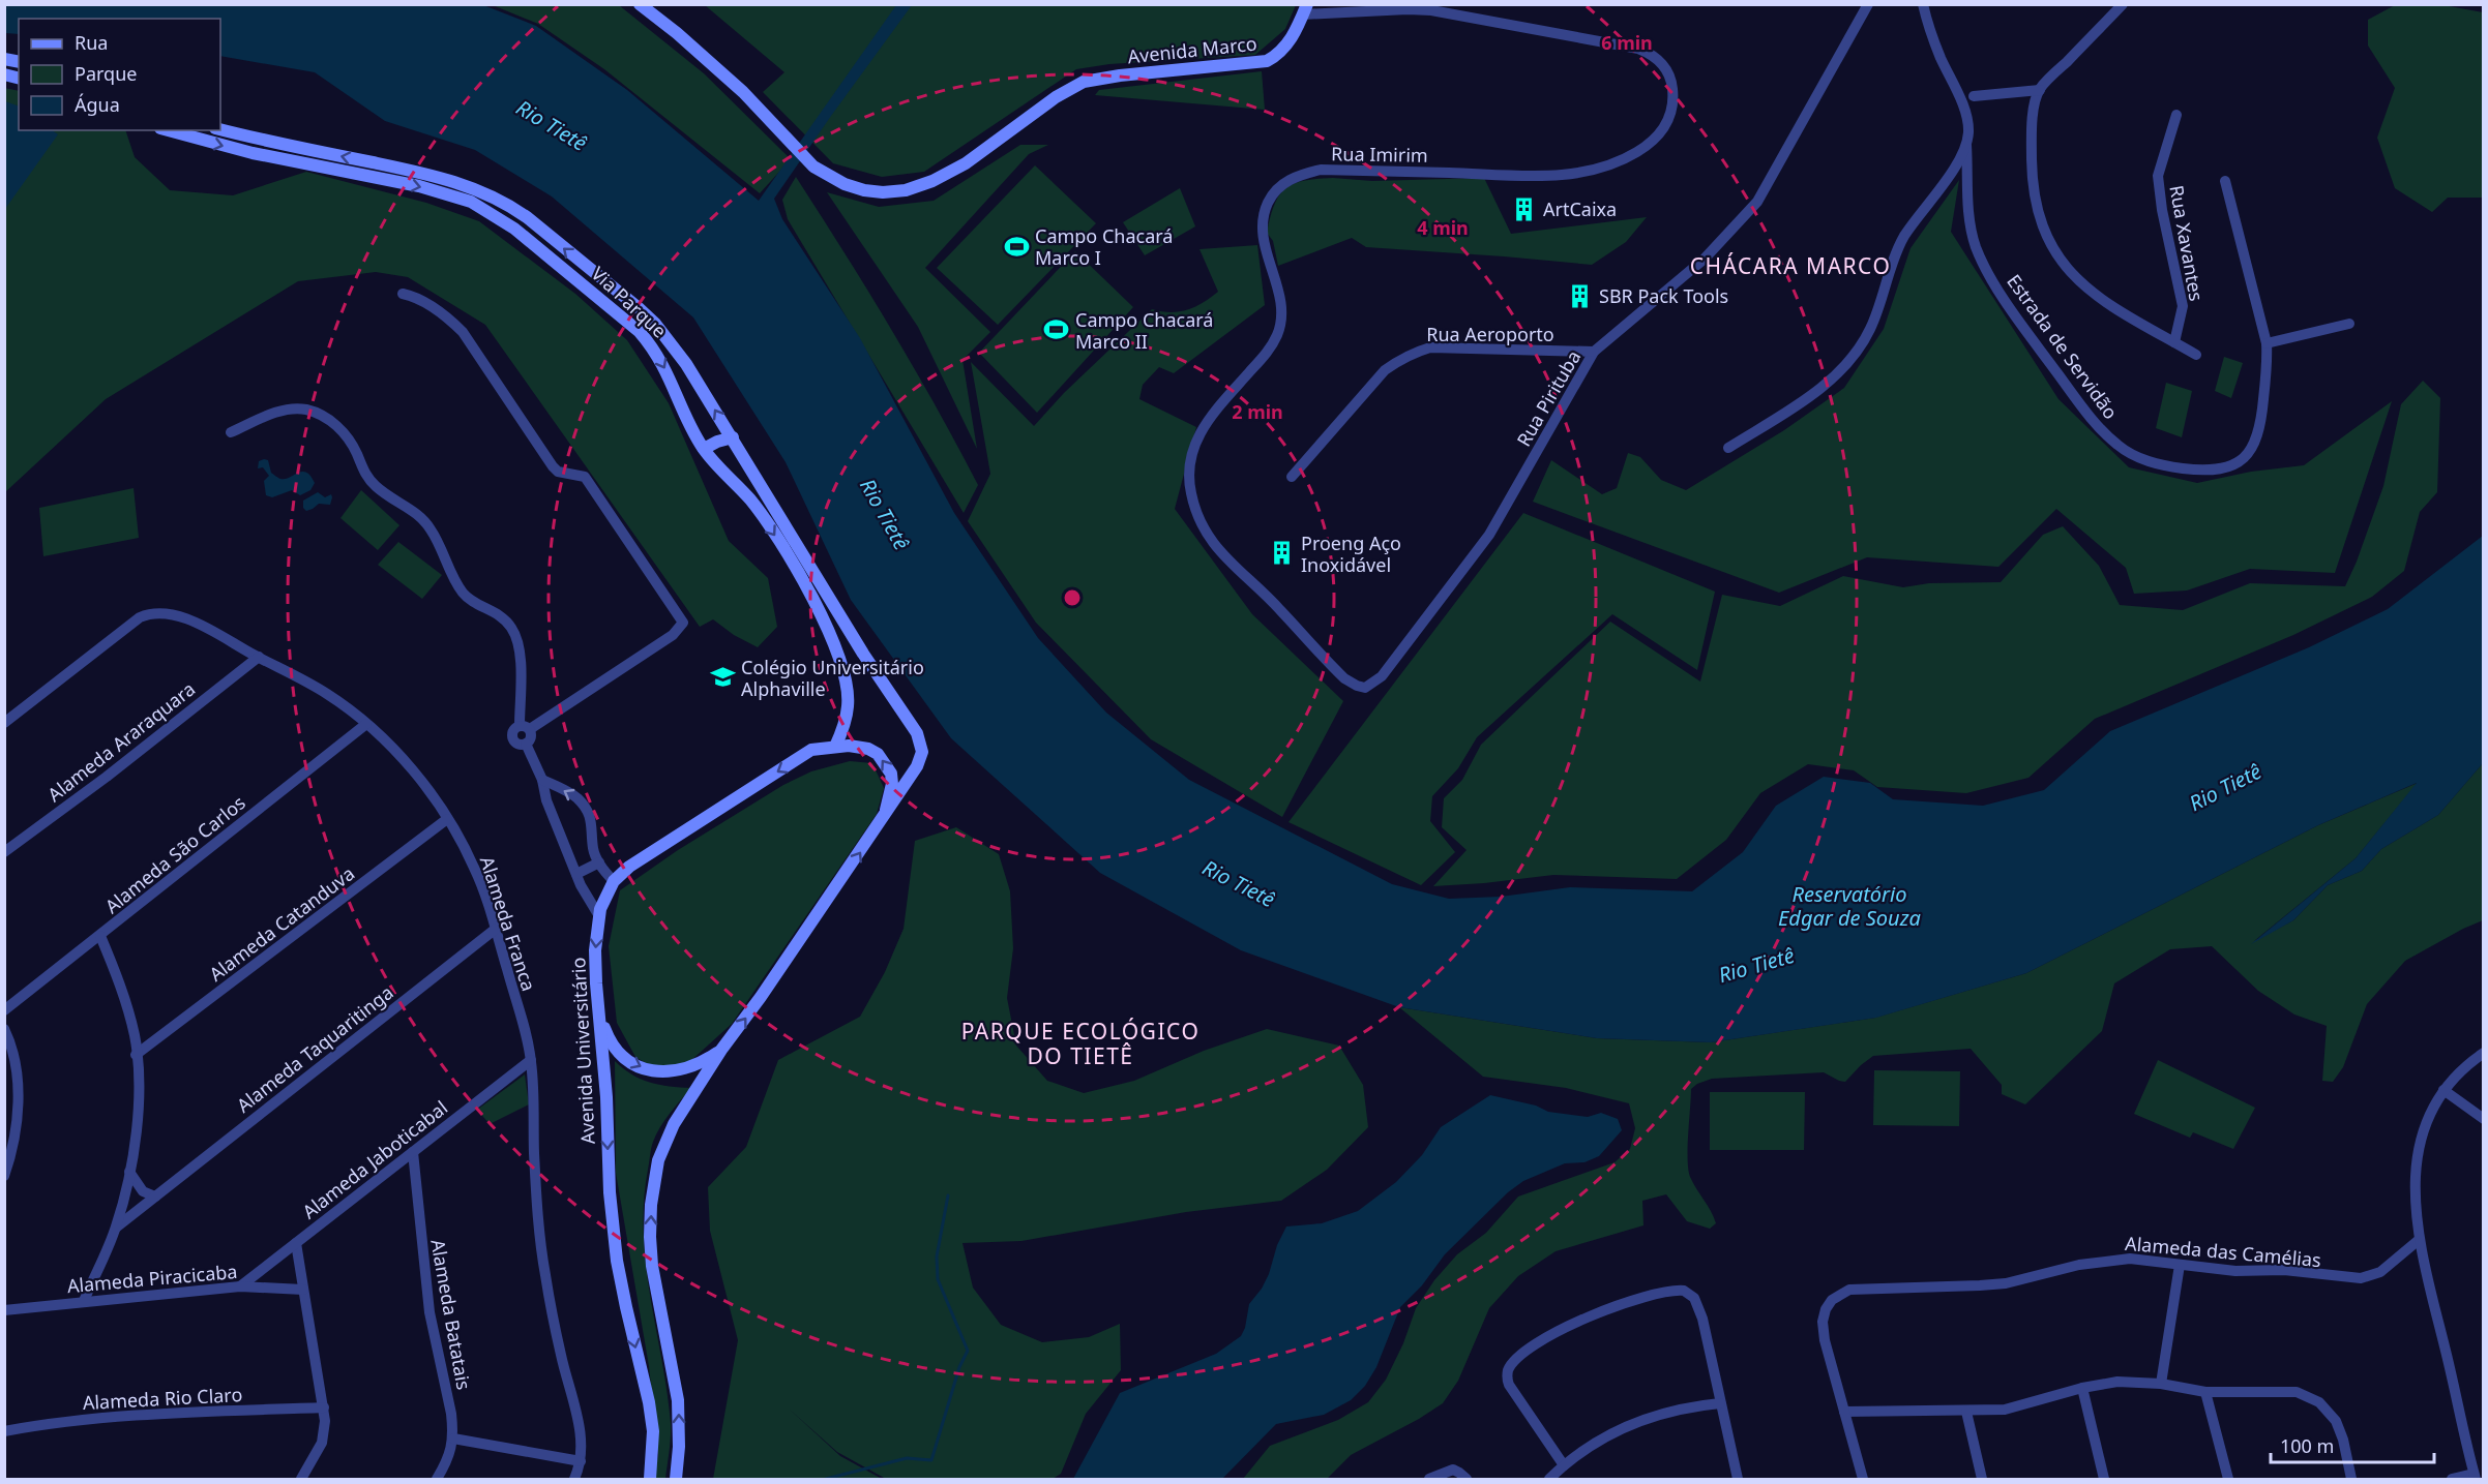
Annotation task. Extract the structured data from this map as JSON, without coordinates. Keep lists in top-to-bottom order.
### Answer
{
  "streets": {
    "main road": ["Avenida Marco", "Via Parque", "Avenida Universitário"],
    "street": [
      "Rua Imirim",
      "Rua Xavantes",
      "Rua Aeroporto",
      "Estrada de Servidão",
      "Rua Pirituba",
      "Alameda Araraquara",
      "Alameda São Carlos",
      "Alameda Catanduva",
      "Alameda Franca",
      "Alameda Taquaritinga",
      "Alameda Jaboticabal",
      "Alameda das Camélias",
      "Alameda Piracicaba",
      "Alameda Batatais",
      "Alameda Rio Claro"
    ]
  },
  "crossings": [
    ["Avenida Marco", "Rua Imirim"],
    ["Rua Imirim", "Rua Pirituba"],
    ["Via Parque", "Avenida Universitário"],
    ["Rua Aeroporto", "Rua Pirituba"],
    ["Alameda Araraquara", "Alameda Franca"],
    ["Alameda São Carlos", "Alameda Franca"],
    ["Alameda Catanduva", "Alameda Franca"],
    ["Alameda Franca", "Alameda Taquaritinga"],
    ["Alameda Franca", "Alameda Jaboticabal"],
    ["Alameda Jaboticabal", "Alameda Piracicaba"],
    ["Alameda Jaboticabal", "Alameda Batatais"]
  ],
  "districts": ["CHÁCARA MARCO", "PARQUE ECOLÓGICO DO TIETÊ"],
  "water": ["Rio Tietê", "Reservatório Edgar de Souza"],
  "places": {
    "building": ["ArtCaixa", "SBR Pack Tools", "Proeng Aço Inoxidável"],
    "sports": ["Campo Chacará Marco I", "Campo Chacará Marco II"],
    "school or university": ["Colégio Universitário Alphaville"]
  },
  "legend": ["Rua", "Parque", "Água"],
  "scale_bar": "100 m",
  "rings": ["6 min", "4 min", "2 min"]
}
